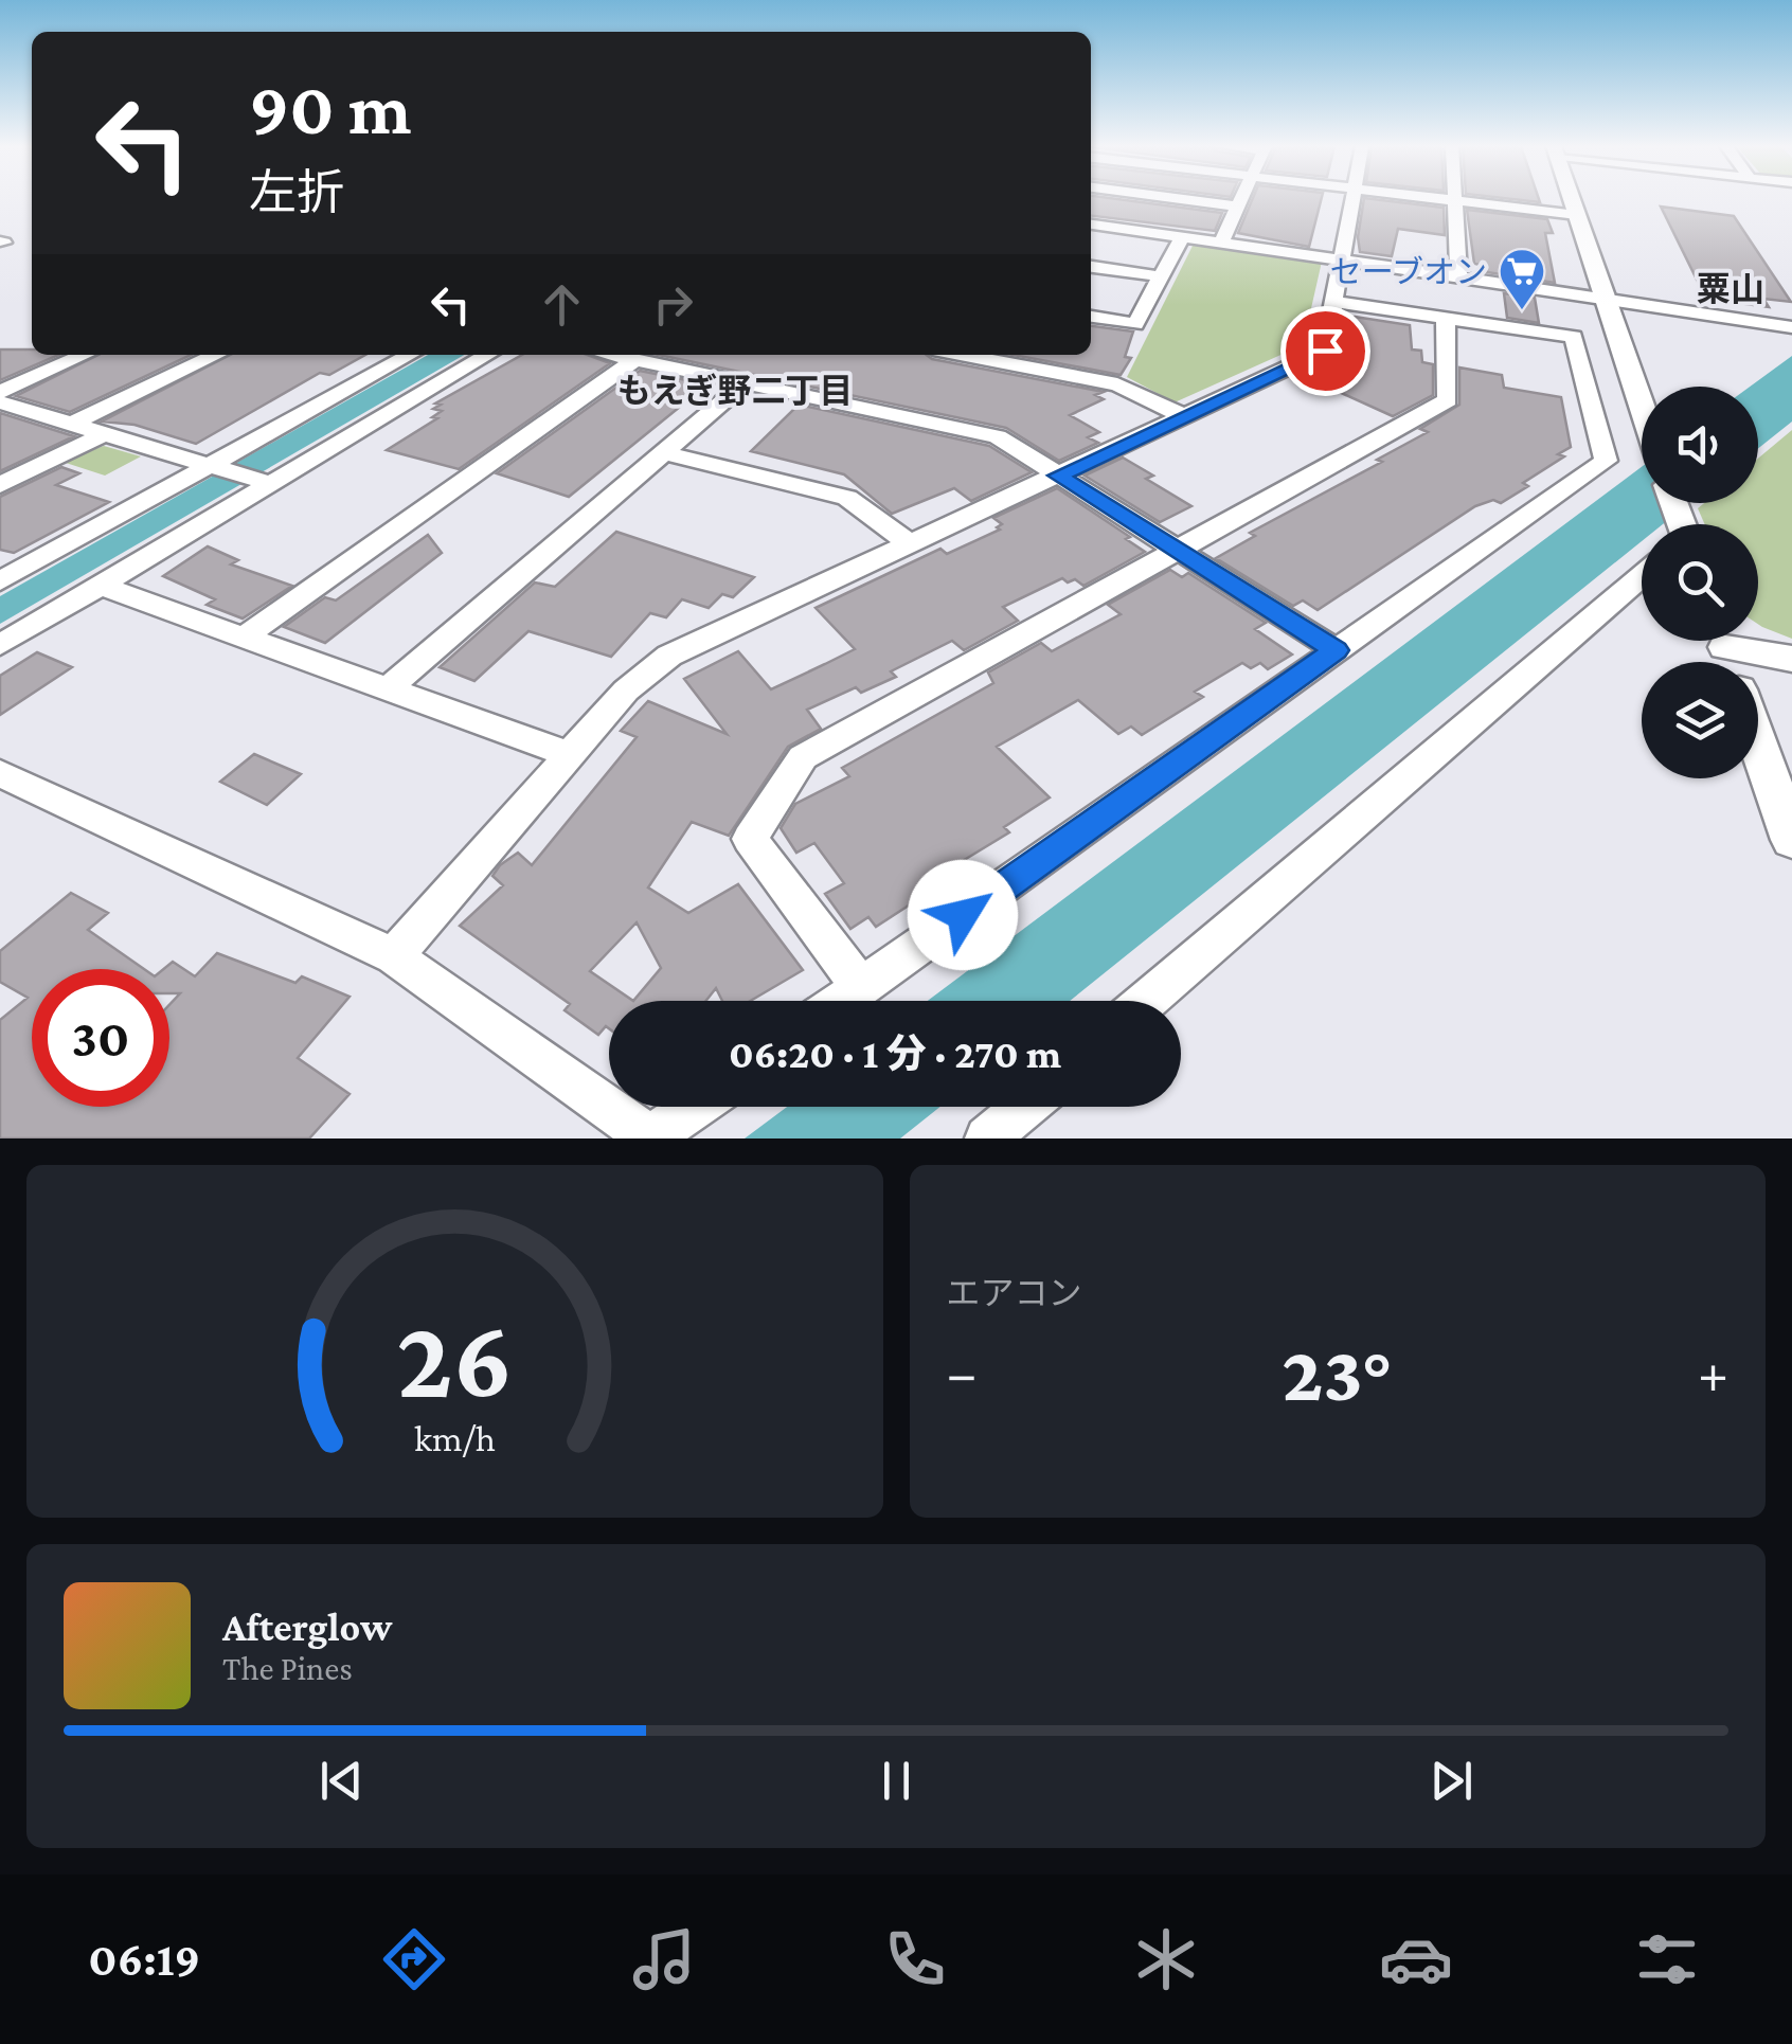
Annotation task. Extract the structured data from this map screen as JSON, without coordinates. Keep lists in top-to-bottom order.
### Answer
{
  "districts": ["粟山", "もえぎ野二丁目"],
  "places": {
    "supermarket": ["セーブオン"]
  },
  "page": {
    "turn": ["90 m", "左折"],
    "limit": "30",
    "trip": "06:20 · 1 分 · 270 m",
    "tile": "エアコン",
    "heat": ["−", "23°", "+"],
    "song": ["Afterglow", "The Pines"],
    "tabs": "06:19",
    "gauge": ["26", "km/h"]
  }
}
